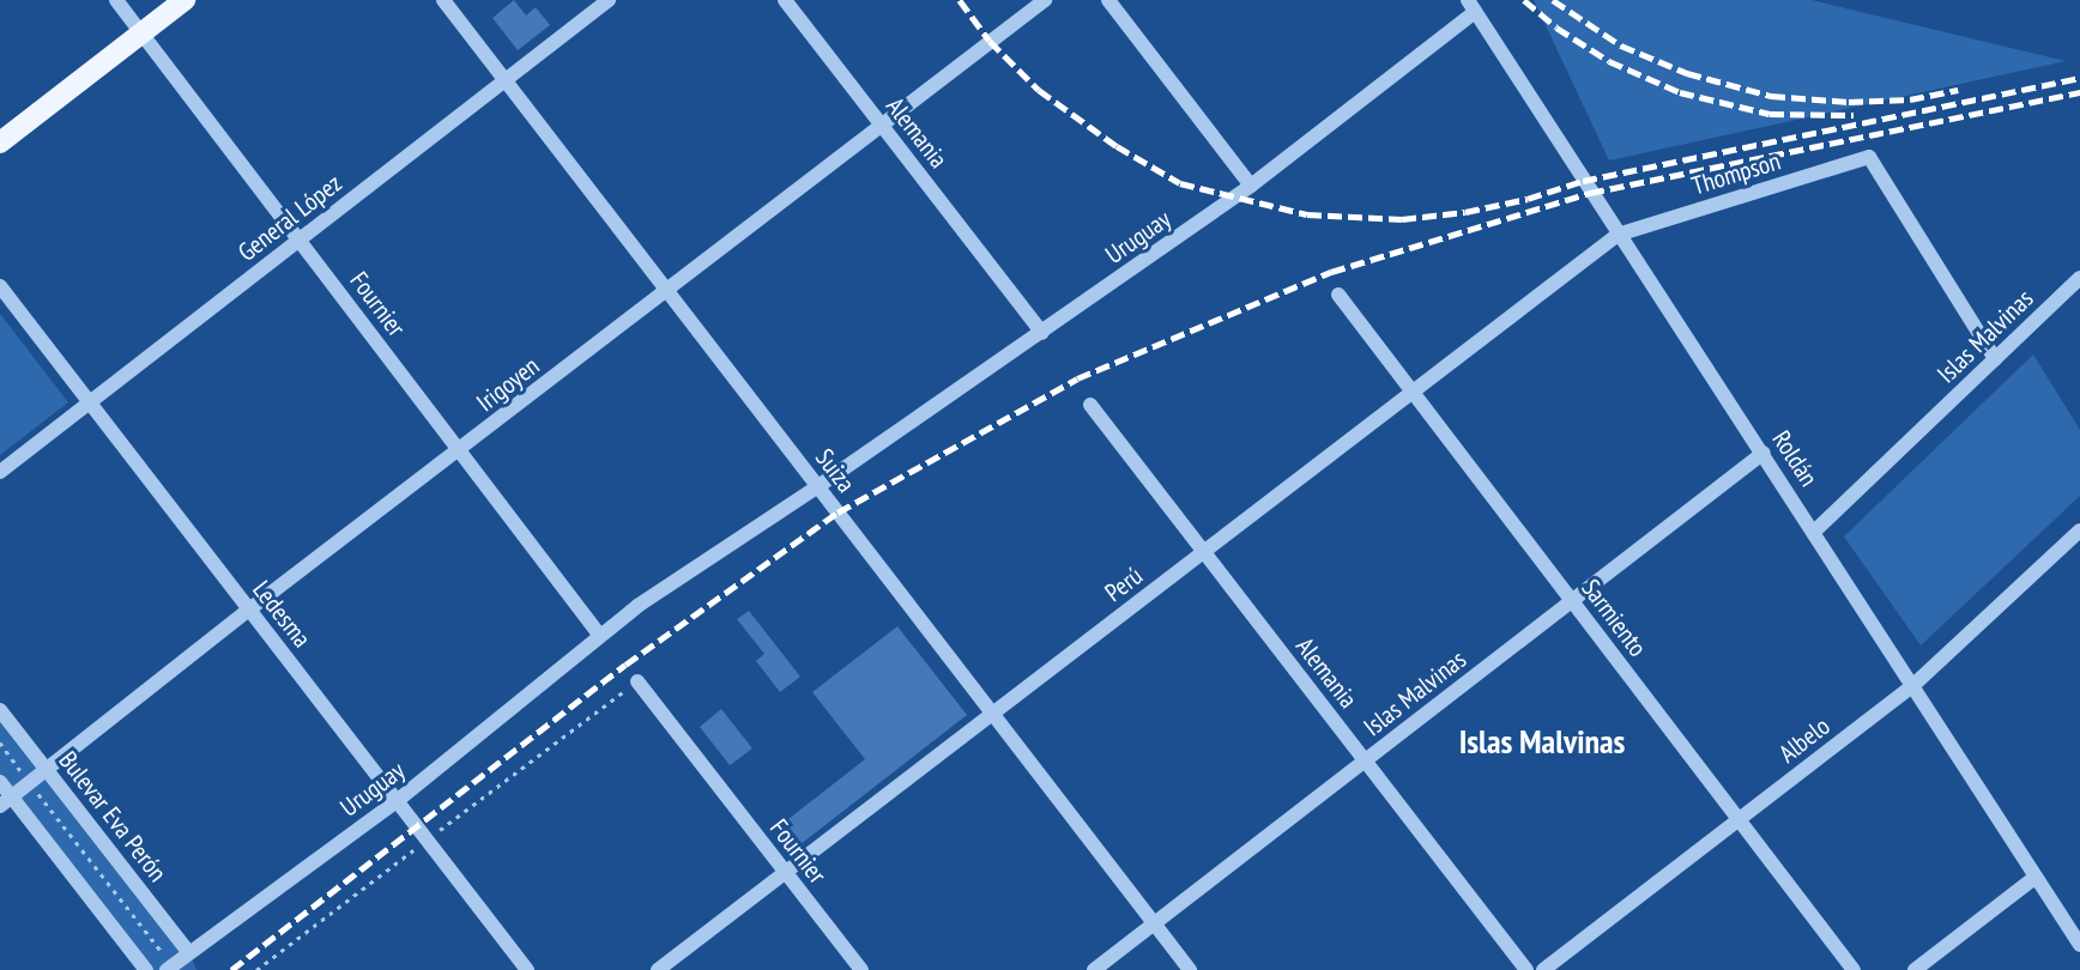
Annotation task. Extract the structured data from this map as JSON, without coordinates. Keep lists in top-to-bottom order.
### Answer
{
  "streets": {
    "street": [
      "Alemania",
      "Thompson",
      "General López",
      "Uruguay",
      "Fournier",
      "Islas Malvinas",
      "Irigoyen",
      "Roldán",
      "Suiza",
      "Perú",
      "Ledesma",
      "Sarmiento",
      "Albelo",
      "Bulevar Eva Perón"
    ]
  },
  "crossings": [
    ["Alemania", "Uruguay"],
    ["Alemania", "Islas Malvinas"],
    ["Alemania", "Irigoyen"],
    ["Alemania", "Perú"],
    ["Thompson", "Islas Malvinas"],
    ["Thompson", "Roldán"],
    ["Thompson", "Perú"],
    ["General López", "Fournier"],
    ["General López", "Suiza"],
    ["General López", "Ledesma"],
    ["Uruguay", "Fournier"],
    ["Uruguay", "Roldán"],
    ["Uruguay", "Suiza"],
    ["Uruguay", "Ledesma"],
    ["Uruguay", "Bulevar Eva Perón"],
    ["Fournier", "Irigoyen"],
    ["Fournier", "Perú"],
    ["Islas Malvinas", "Roldán"],
    ["Islas Malvinas", "Suiza"],
    ["Islas Malvinas", "Sarmiento"],
    ["Irigoyen", "Suiza"],
    ["Irigoyen", "Ledesma"],
    ["Irigoyen", "Bulevar Eva Perón"],
    ["Roldán", "Perú"],
    ["Roldán", "Albelo"],
    ["Suiza", "Perú"],
    ["Perú", "Sarmiento"],
    ["Sarmiento", "Albelo"]
  ],
  "districts": ["Islas Malvinas"]
}
